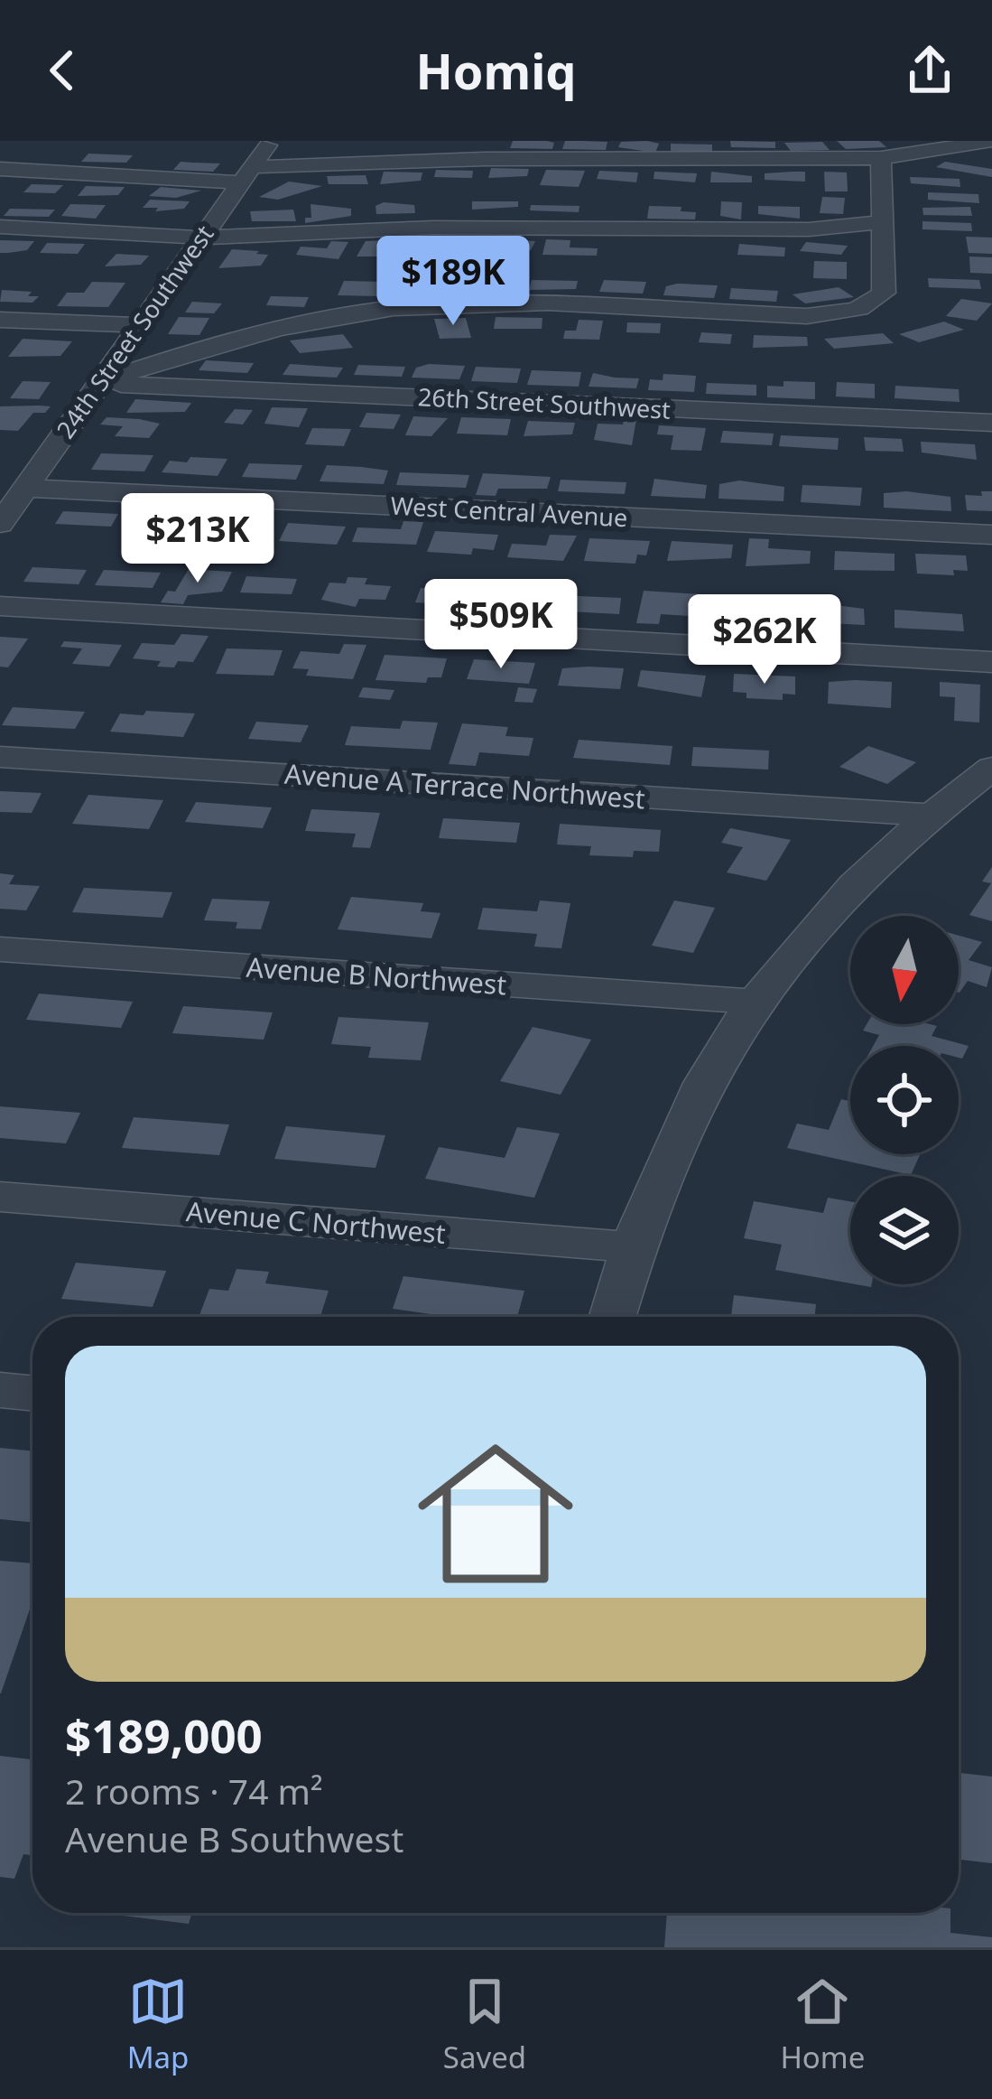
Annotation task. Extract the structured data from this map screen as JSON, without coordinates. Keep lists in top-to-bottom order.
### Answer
{
  "streets": {
    "street": [
      "24th Street Southwest",
      "26th Street Southwest",
      "West Central Avenue",
      "Avenue A Terrace Northwest",
      "Avenue B Northwest",
      "Avenue C Northwest"
    ]
  },
  "crossings": [
    ["24th Street Southwest", "26th Street Southwest"],
    ["24th Street Southwest", "West Central Avenue"]
  ],
  "north": "bottom",
  "page": {
    "header": "Homiq",
    "price": [
      "$189K",
      "$213K",
      "$509K",
      "$262K"
    ],
    "list": [
      {
        "name": "$189,000",
        "note": "2 rooms · 74 m² · Avenue B Southwest"
      }
    ],
    "tabs": ["Map", "Saved", "Home"]
  }
}
